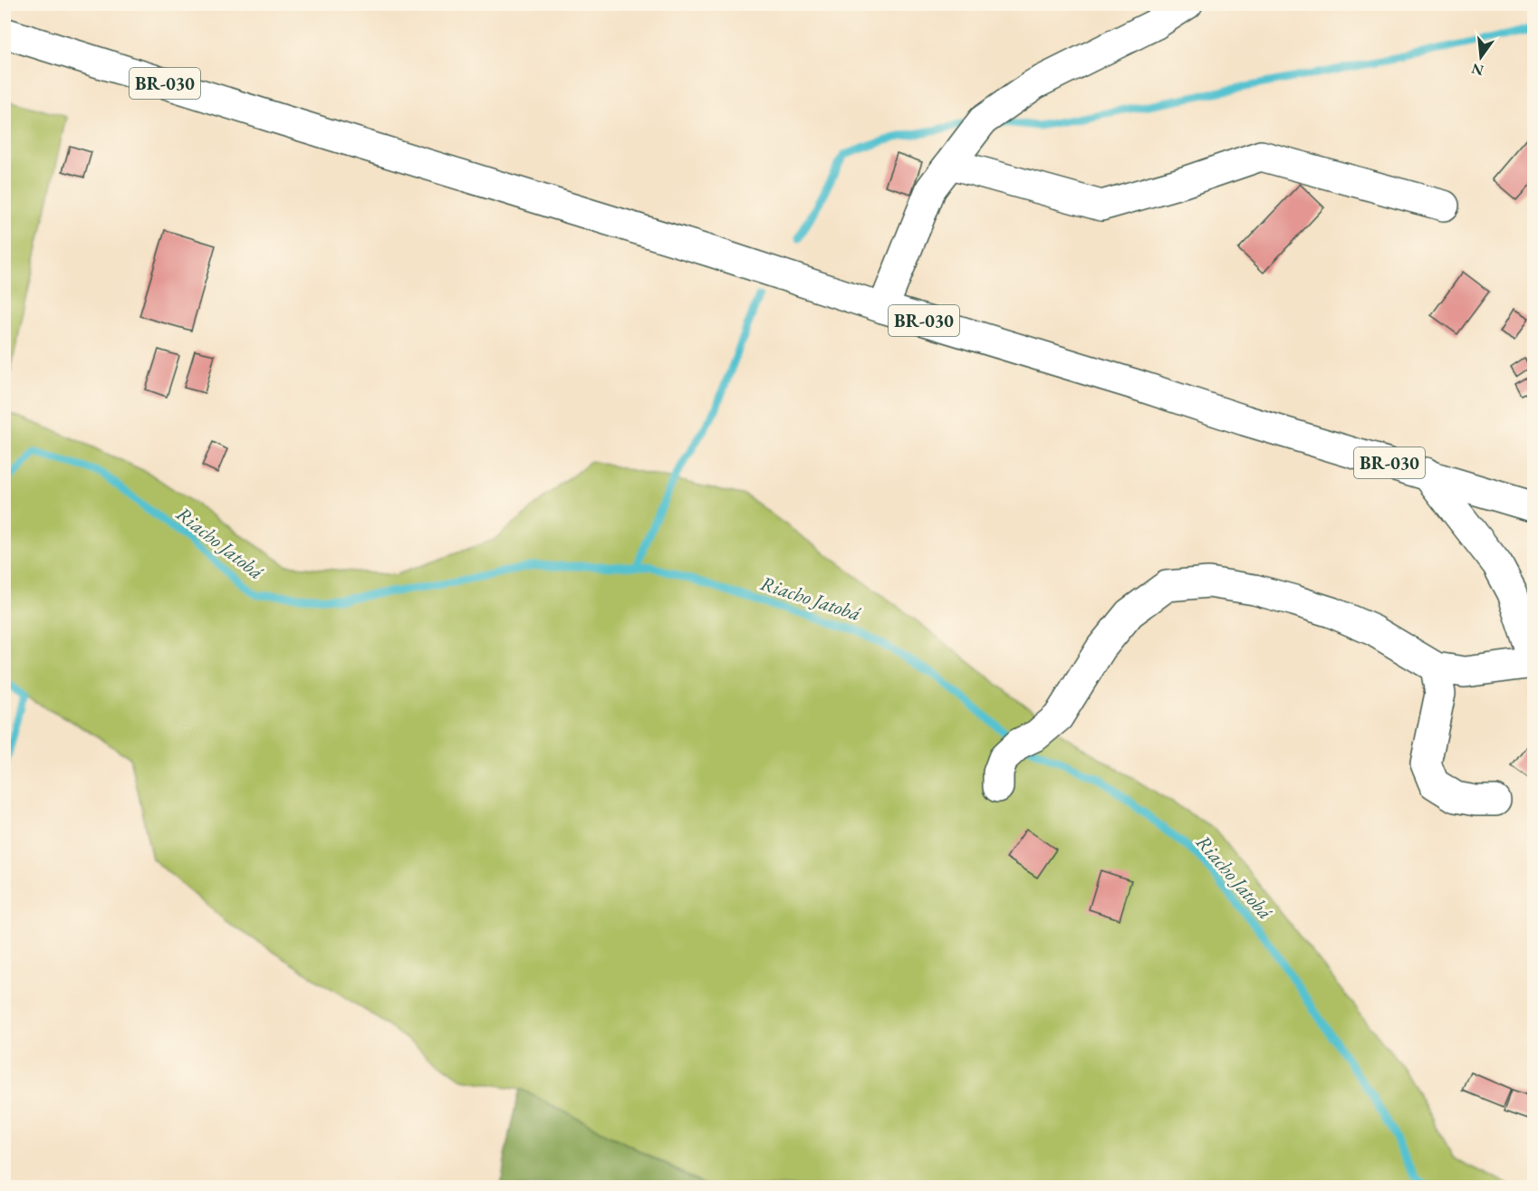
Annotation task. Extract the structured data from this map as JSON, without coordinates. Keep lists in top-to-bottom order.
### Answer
{
  "streets": {
    "street": ["BR-030"]
  },
  "water": ["Riacho Jatobá"],
  "north": "bottom"
}
